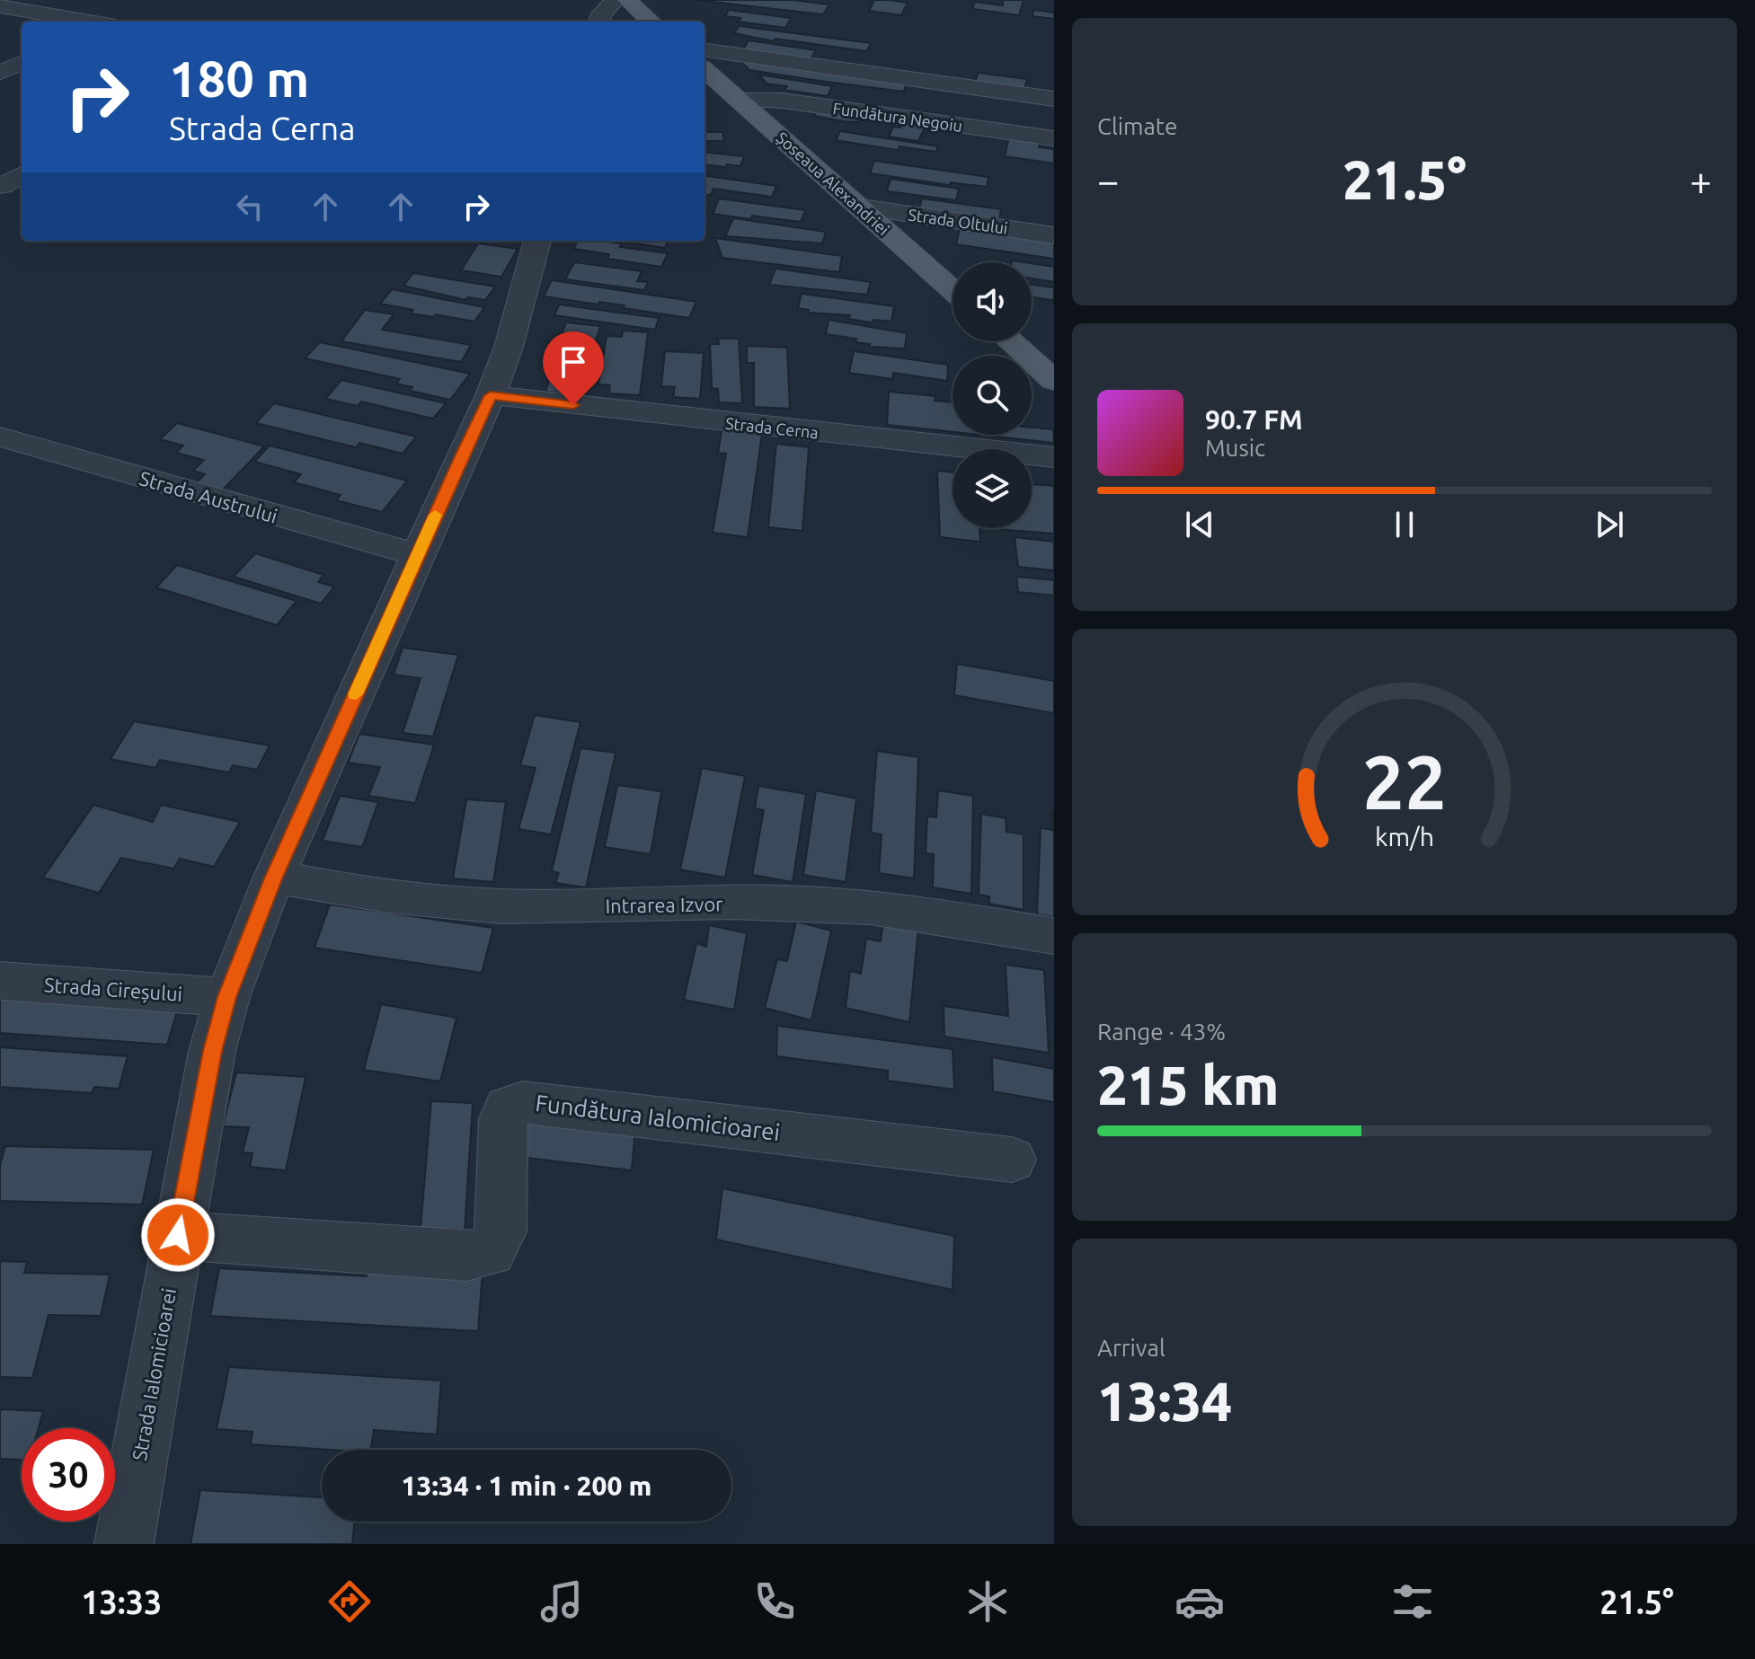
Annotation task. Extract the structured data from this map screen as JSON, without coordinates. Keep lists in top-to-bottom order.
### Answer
{
  "streets": {
    "main road": ["Șoseaua Alexandriei"],
    "street": [
      "Fundătura Negoiu",
      "Strada Oltului",
      "Strada Cerna",
      "Strada Austrului",
      "Intrarea Izvor",
      "Strada Cireșului",
      "Fundătura Ialomicioarei",
      "Strada Ialomicioarei"
    ]
  },
  "crossings": [
    ["Fundătura Negoiu", "Șoseaua Alexandriei"],
    ["Șoseaua Alexandriei", "Strada Oltului"],
    ["Strada Cerna", "Strada Ialomicioarei"],
    ["Strada Austrului", "Strada Ialomicioarei"],
    ["Intrarea Izvor", "Strada Ialomicioarei"],
    ["Strada Cireșului", "Strada Ialomicioarei"],
    ["Fundătura Ialomicioarei", "Strada Ialomicioarei"]
  ],
  "page": {
    "tile": [
      "Climate",
      ["Range · 43%", "215 km"],
      ["Arrival", "13:34"]
    ],
    "turn": ["180 m", "Strada Cerna"],
    "heat": ["−", "21.5°", "+"],
    "song": ["90.7 FM", "Music"],
    "limit": "30",
    "trip": "13:34 · 1 min · 200 m",
    "tabs": ["13:33", "21.5°"],
    "gauge": ["22", "km/h"]
  }
}
